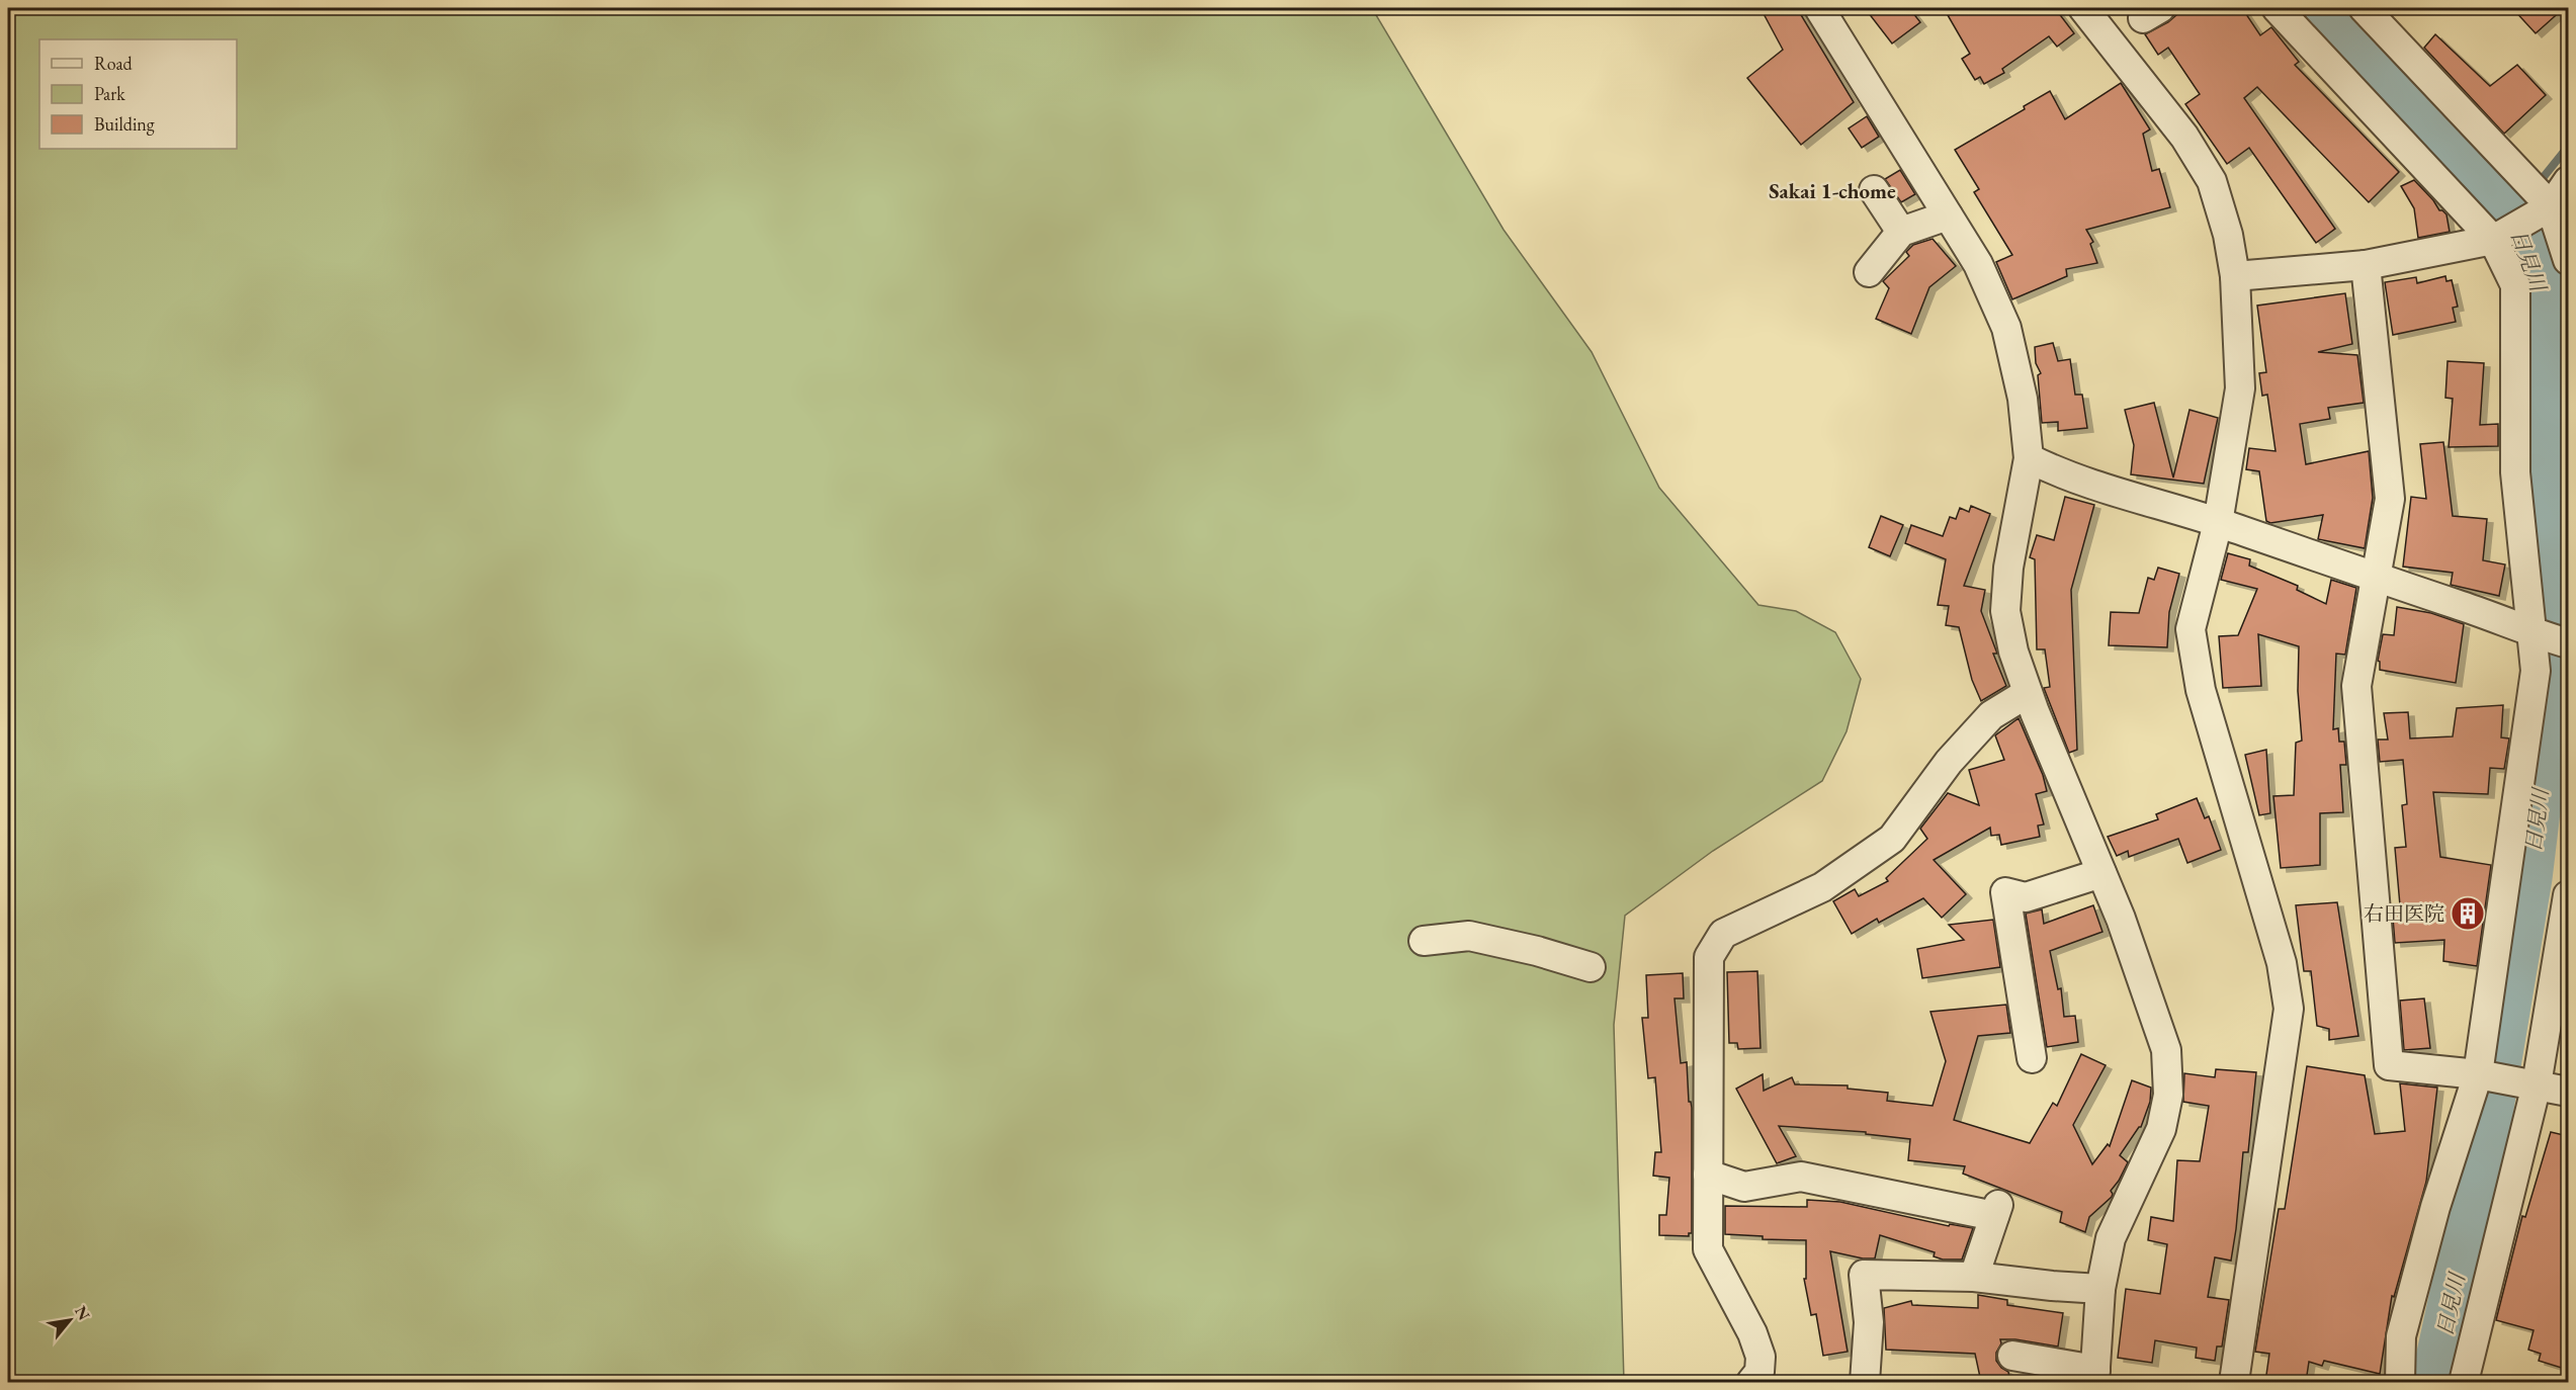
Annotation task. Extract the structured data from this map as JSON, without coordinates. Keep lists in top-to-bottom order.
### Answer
{
  "districts": ["Sakai 1-chome"],
  "water": ["日見川"],
  "places": {
    "building": ["右田医院"]
  },
  "legend": ["Road", "Park", "Building"],
  "north": "top right"
}
